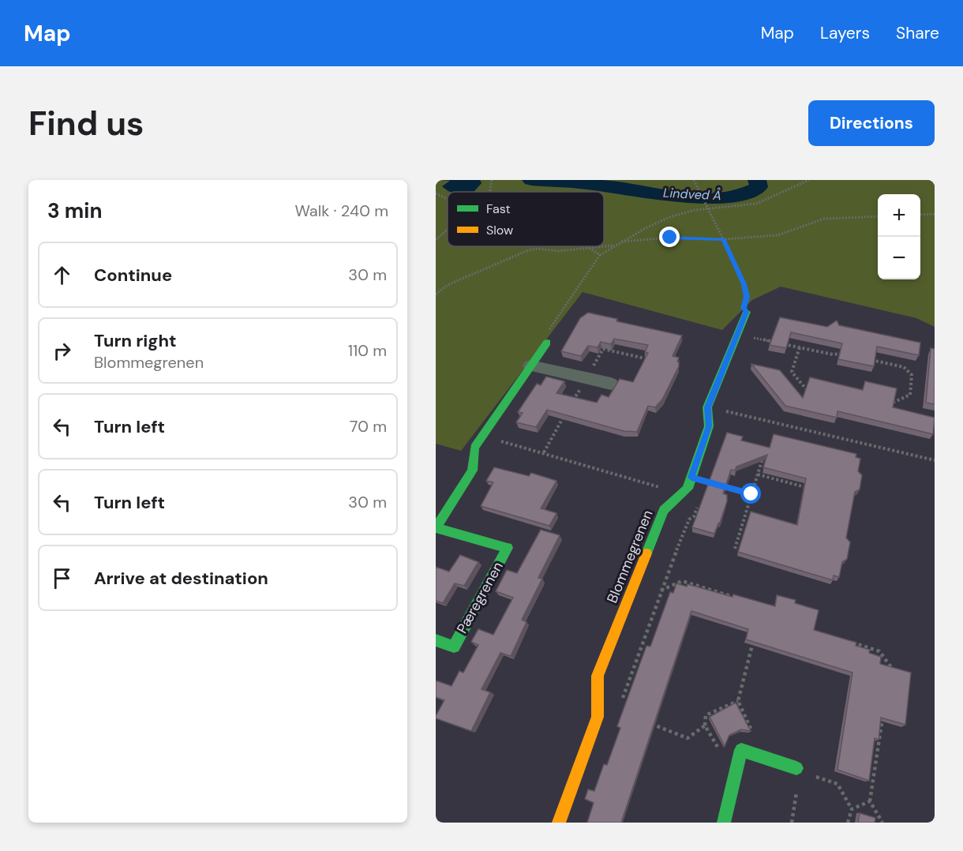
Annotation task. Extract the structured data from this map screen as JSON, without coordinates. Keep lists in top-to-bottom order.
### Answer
{
  "streets": {
    "street": ["Blommegrenen", "Pæregrenen"]
  },
  "water": ["Lindved Å"],
  "legend": ["Fast", "Slow"],
  "page": {
    "header": "Map",
    "nav": ["Map", "Layers", "Share"],
    "buttons": "Directions",
    "title": "Find us",
    "heading": ["3 min", "Walk · 240 m"],
    "map_buttons": ["+", "−"],
    "list": [
      ["Continue", "30 m"],
      ["Turn right", "Blommegrenen", "110 m"],
      ["Turn left", "70 m"],
      ["Turn left", "30 m"],
      "Arrive at destination"
    ]
  }
}
